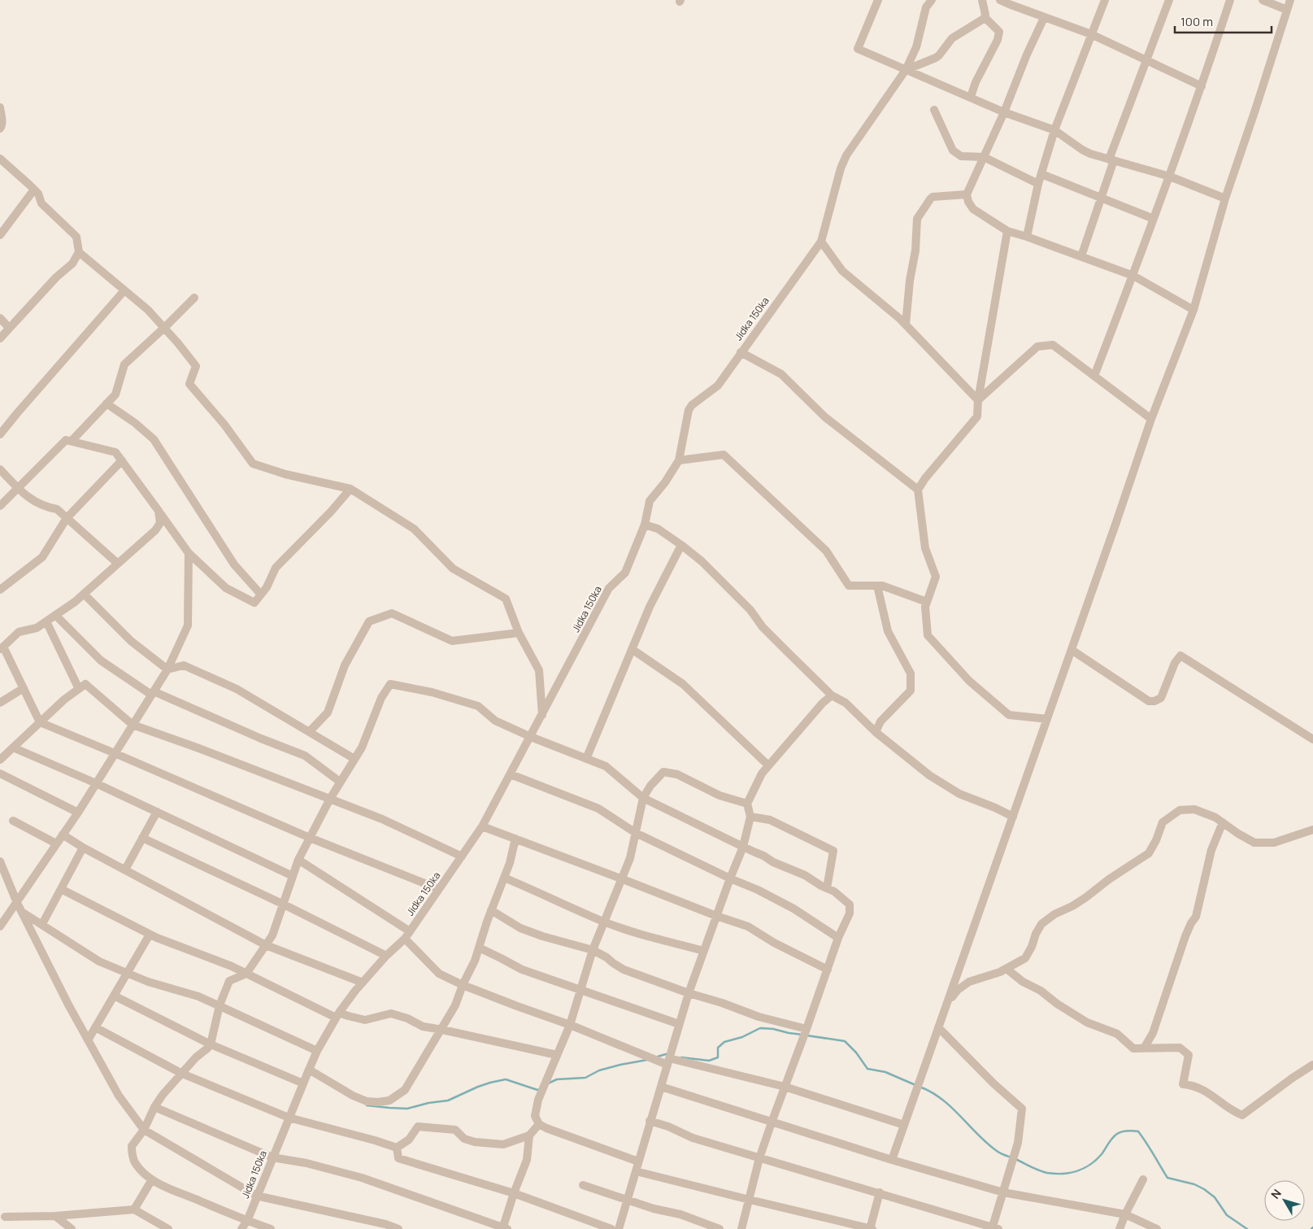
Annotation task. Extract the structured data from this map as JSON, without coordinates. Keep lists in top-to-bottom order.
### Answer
{
  "streets": {
    "street": ["Jidka 150ka"]
  },
  "scale_bar": "100 m",
  "north": "top left"
}
